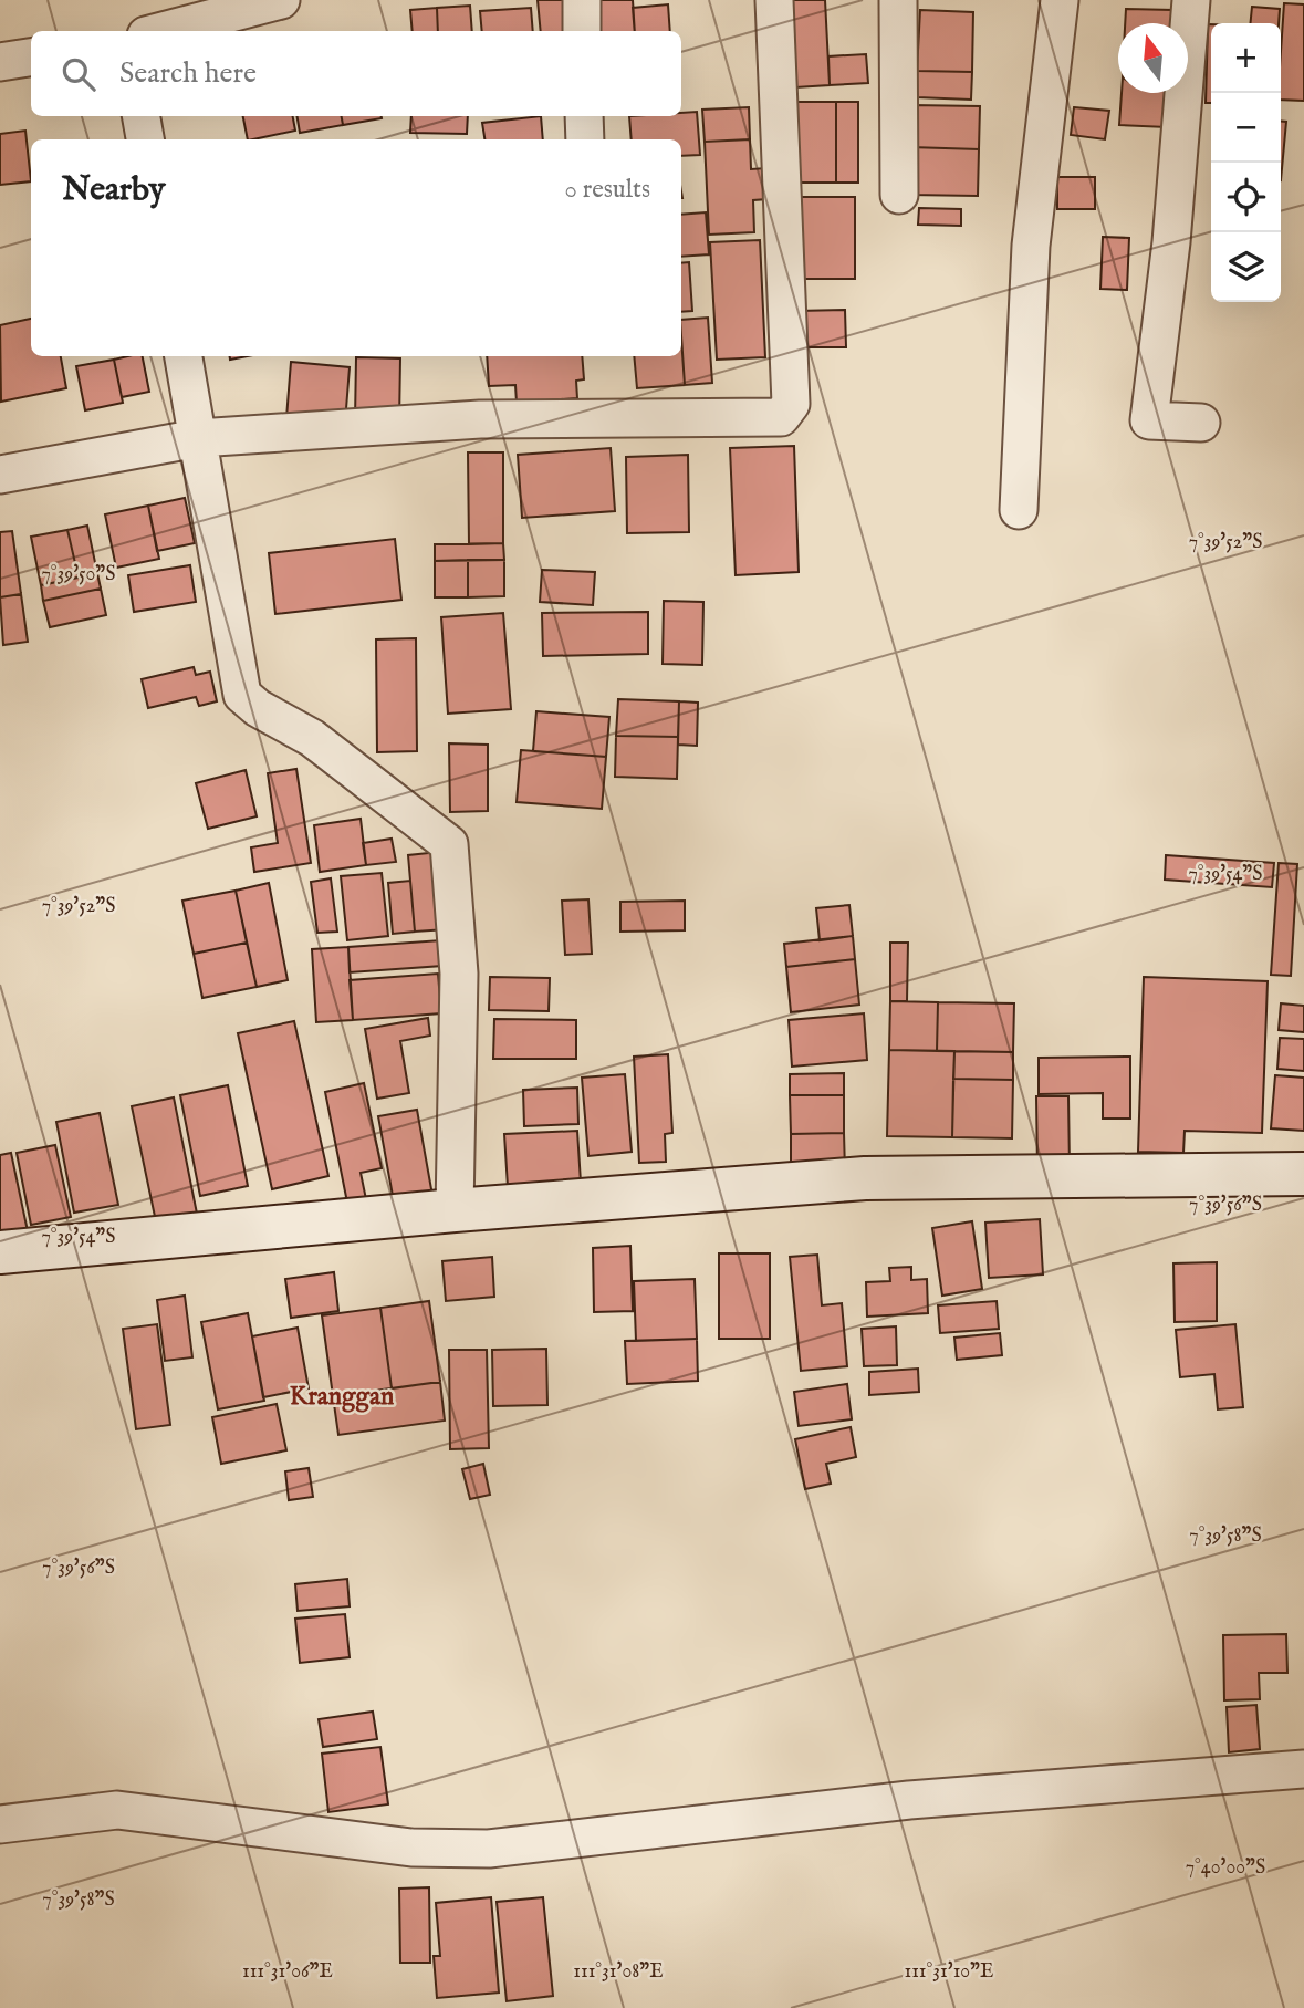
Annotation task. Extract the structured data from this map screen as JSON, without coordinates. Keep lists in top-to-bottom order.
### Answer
{
  "districts": ["Kranggan"],
  "north": "top",
  "page": {
    "map_buttons": ["+", "−"],
    "search": "Search here",
    "heading": ["Nearby", "0 results"]
  },
  "coordinates": [
    "7°39'52\"S",
    "7°39'50\"S",
    "7°39'54\"S",
    "7°39'56\"S",
    "7°39'58\"S",
    "7°40'00\"S",
    "111°31'06\"E",
    "111°31'08\"E",
    "111°31'10\"E"
  ]
}
